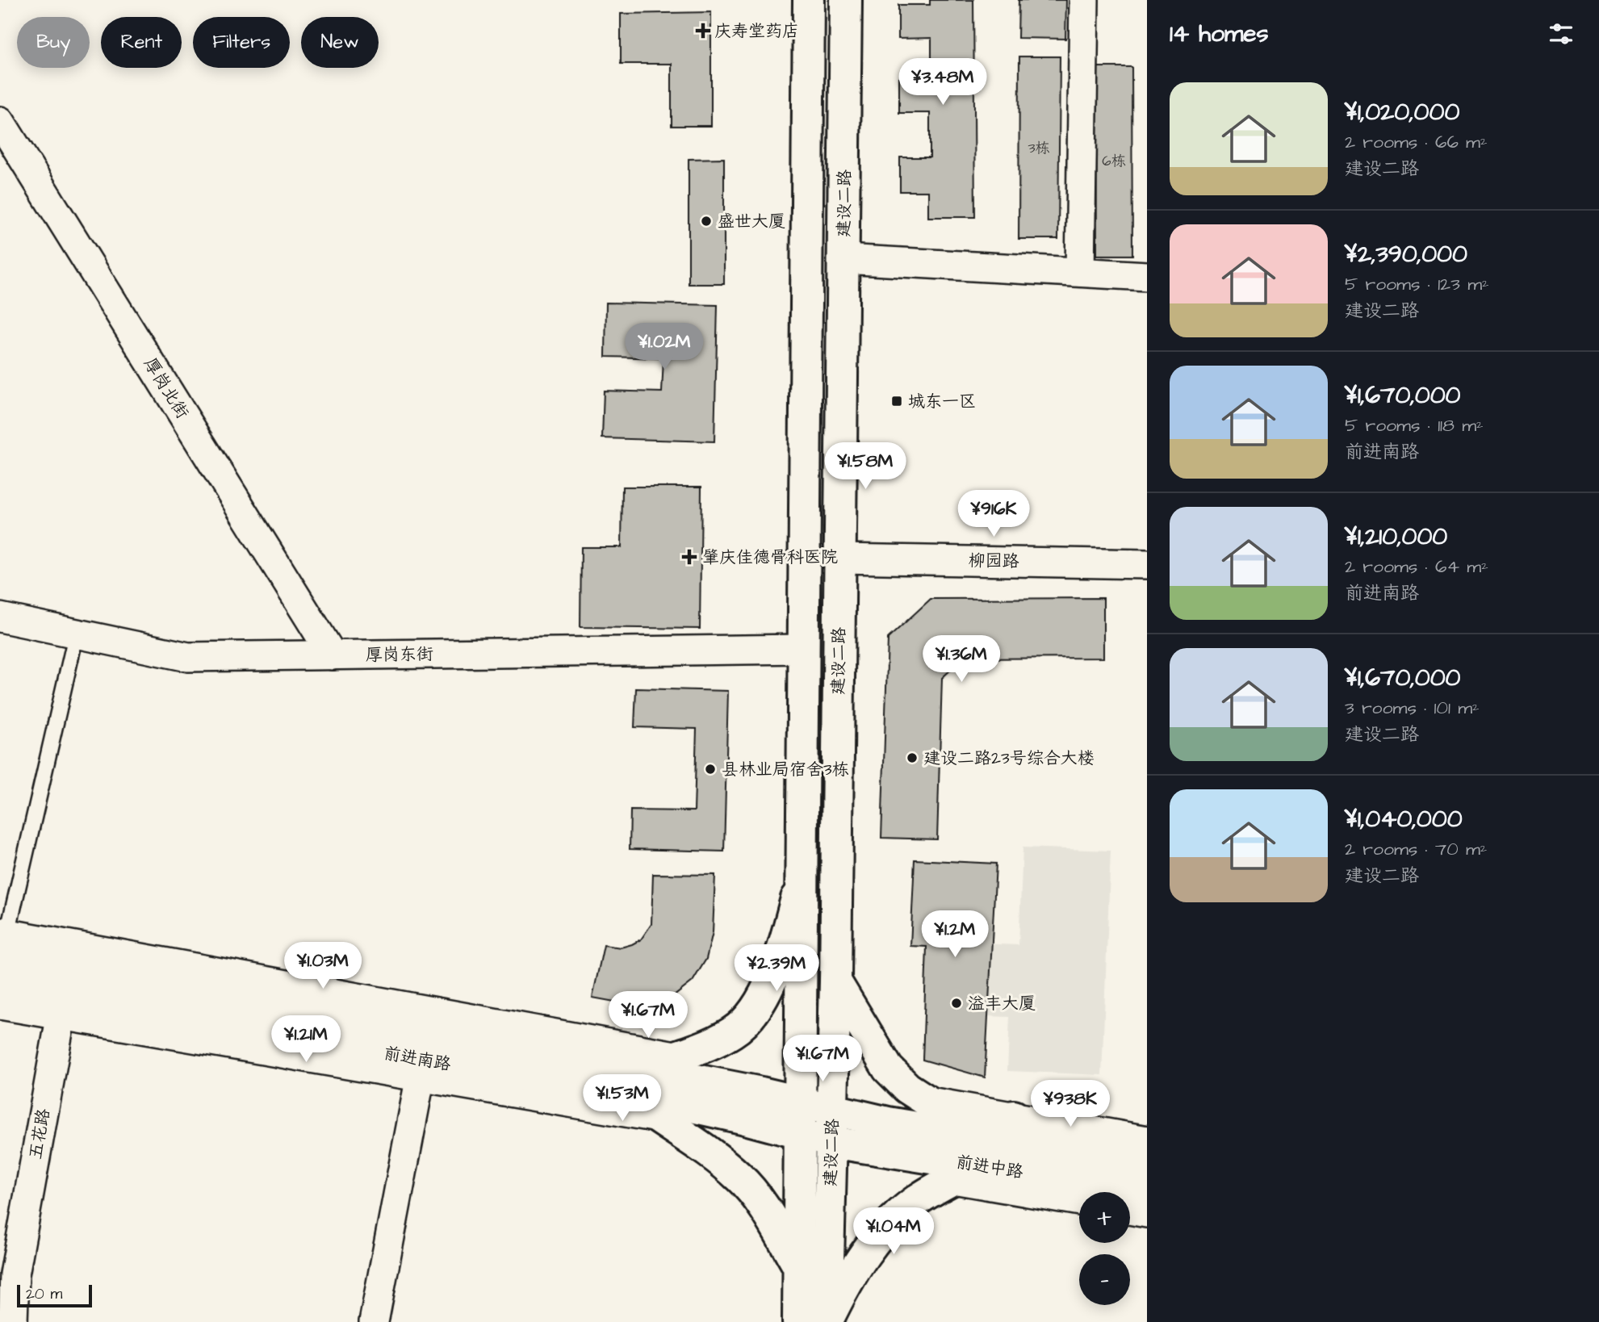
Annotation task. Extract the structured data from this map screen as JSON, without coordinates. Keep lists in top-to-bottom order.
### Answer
{
  "streets": {
    "street": [
      "建设二路",
      "厚岗北街",
      "柳园路",
      "厚岗东街",
      "前进南路",
      "五花路",
      "前进中路"
    ]
  },
  "crossings": [
    ["建设二路", "柳园路"],
    ["建设二路", "厚岗东街"],
    ["建设二路", "前进南路"],
    ["建设二路", "前进中路"],
    ["厚岗北街", "厚岗东街"],
    ["前进南路", "五花路"],
    ["前进南路", "前进中路"]
  ],
  "places": {
    "health": ["庆寿堂药店", "肇庆佳德骨科医院"],
    "other": [
      "盛世大厦",
      "建设二路23号综合大楼",
      "县林业局宿舍3栋",
      "溢丰大厦"
    ],
    "transit": ["城东一区"]
  },
  "house_numbers": ["3栋", "6栋"],
  "scale_bar": "20 m",
  "page": {
    "heading": "14 homes",
    "chip": [
      "Buy",
      "Rent",
      "Filters",
      "New"
    ],
    "price": [
      "¥3.48M",
      "¥1.02M",
      "¥1.58M",
      "¥916K",
      "¥1.36M",
      "¥1.2M",
      "¥1.03M",
      "¥2.39M",
      "¥1.67M",
      "¥1.21M",
      "¥1.67M",
      "¥1.53M",
      "¥938K",
      "¥1.04M"
    ],
    "list": [
      {
        "name": "¥1,020,000",
        "note": "2 rooms · 66 m² · 建设二路"
      },
      {
        "name": "¥2,390,000",
        "note": "5 rooms · 123 m² · 建设二路"
      },
      {
        "name": "¥1,670,000",
        "note": "5 rooms · 118 m² · 前进南路"
      },
      {
        "name": "¥1,210,000",
        "note": "2 rooms · 64 m² · 前进南路"
      },
      {
        "name": "¥1,670,000",
        "note": "3 rooms · 101 m² · 建设二路"
      },
      {
        "name": "¥1,040,000",
        "note": "2 rooms · 70 m² · 建设二路"
      }
    ],
    "map_buttons": ["+", "−"],
    "scale": "20 m"
  }
}
